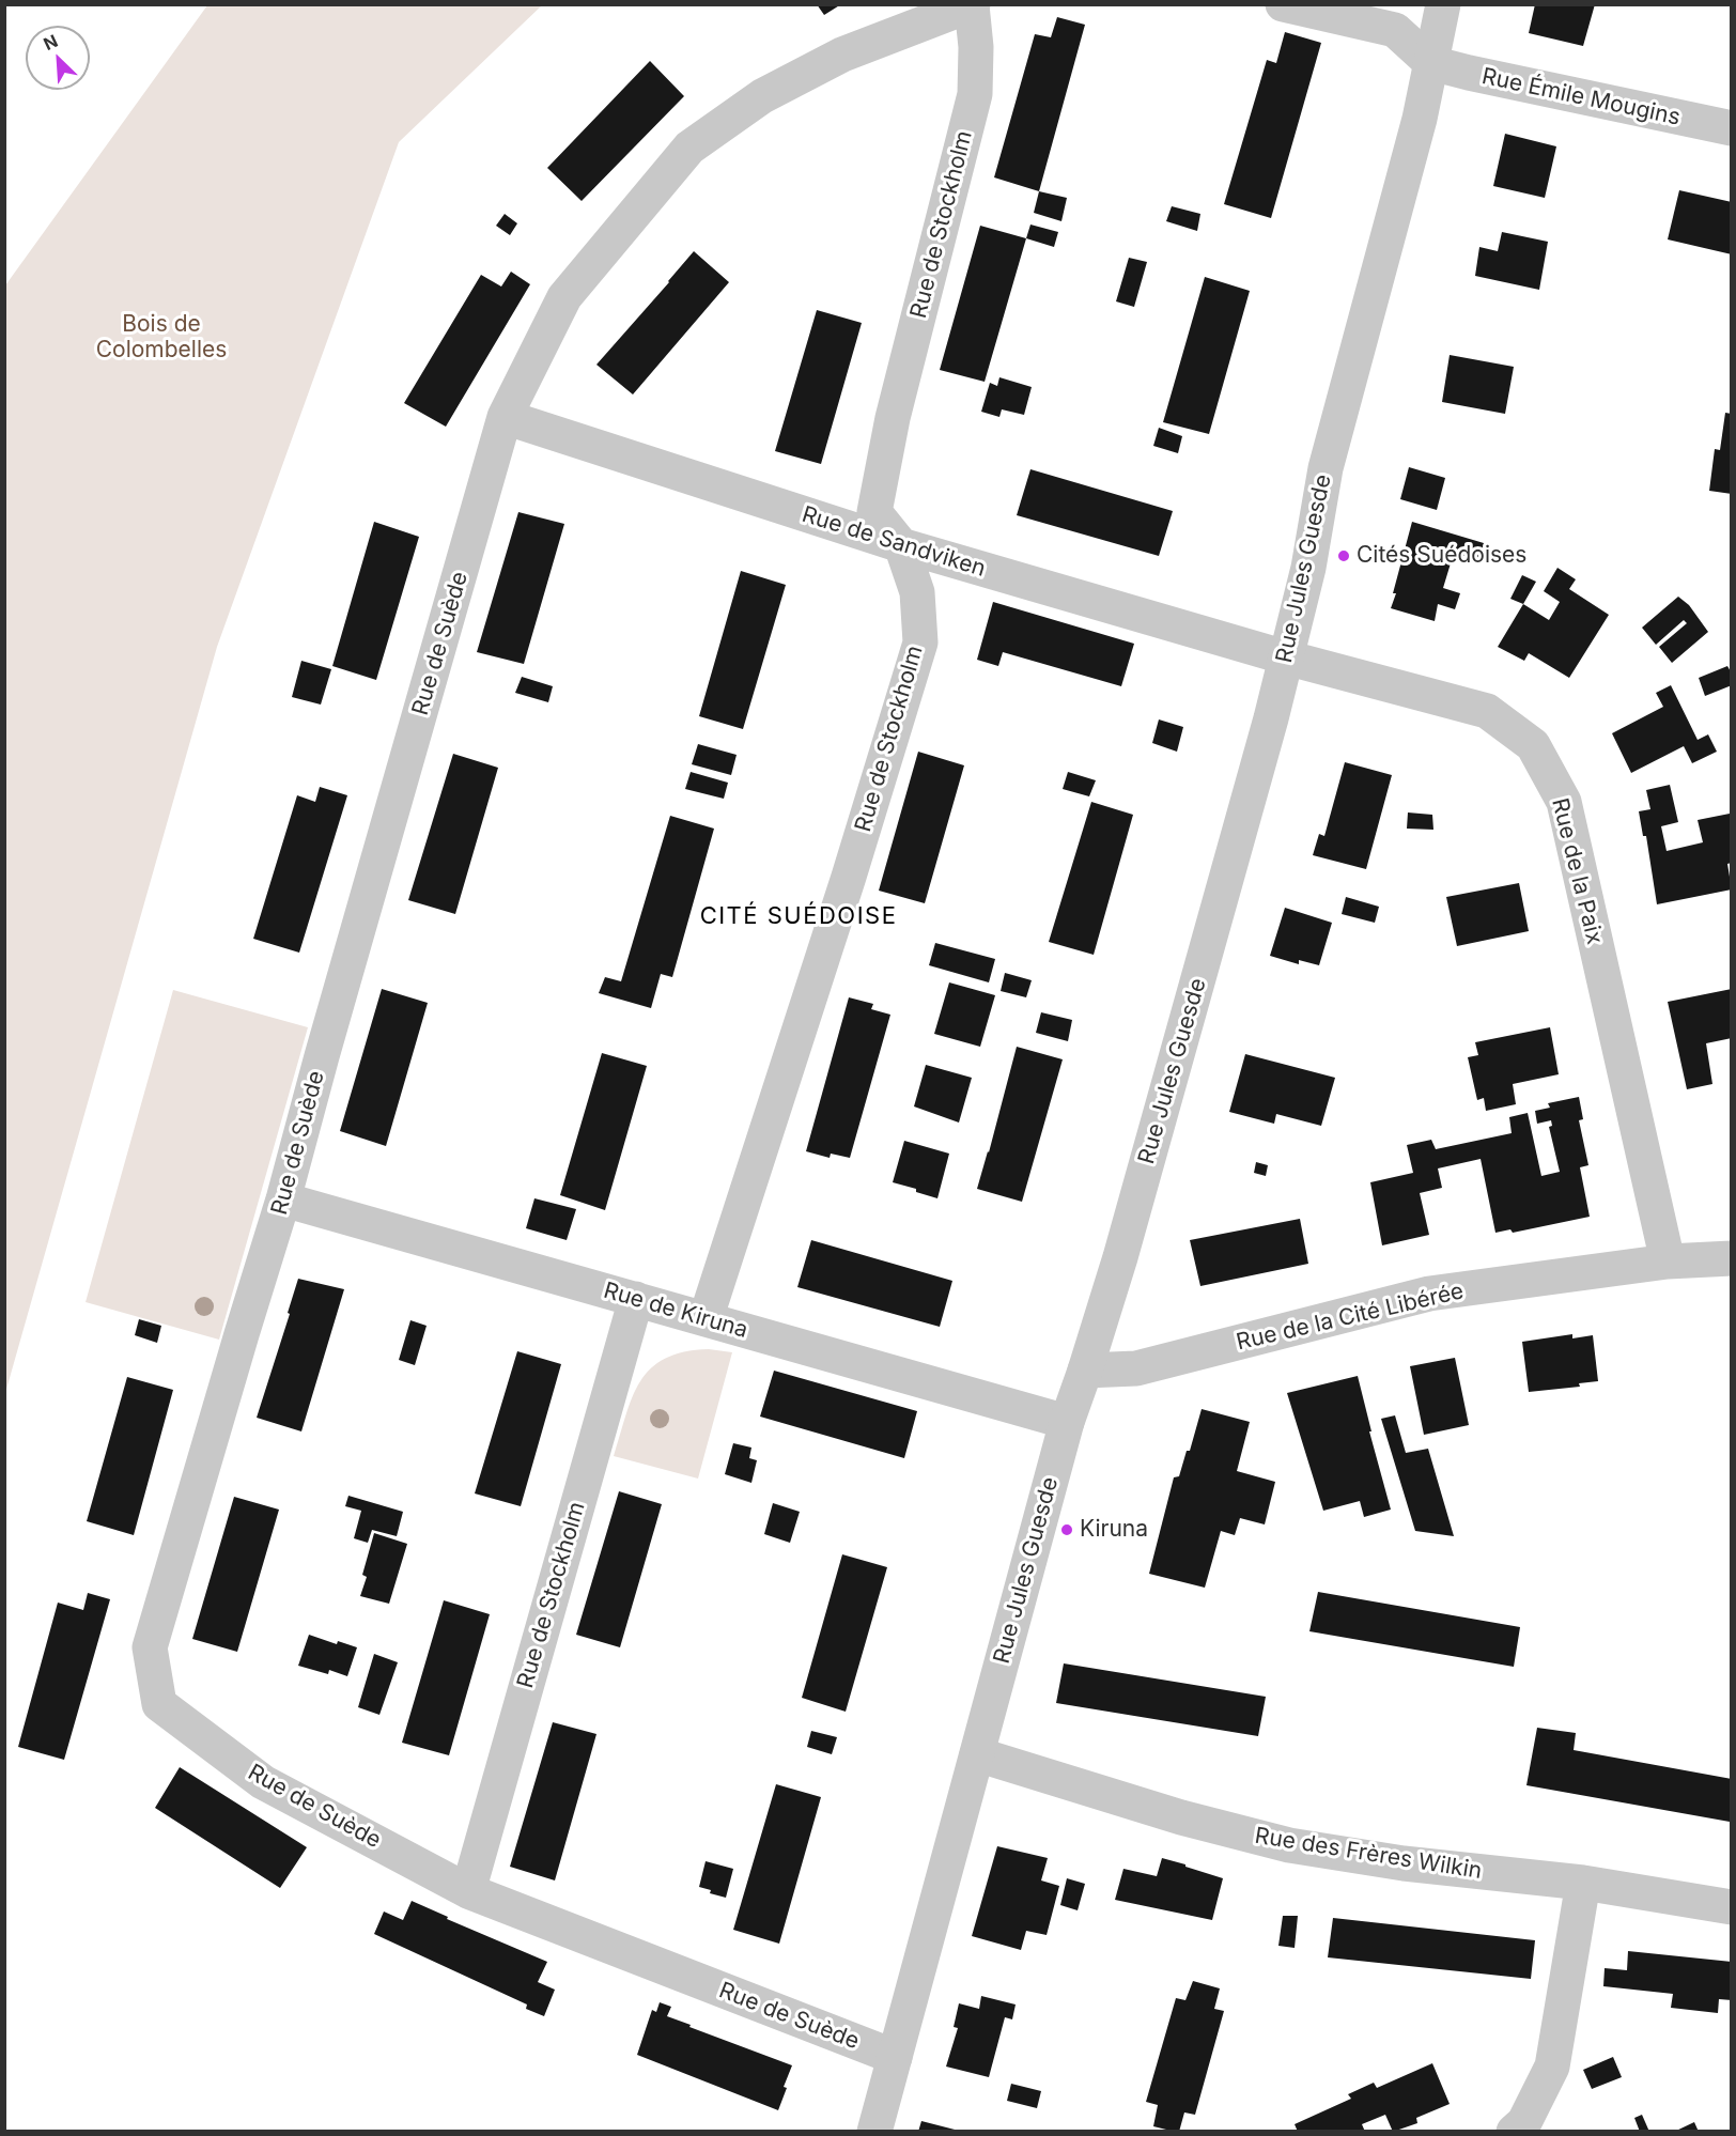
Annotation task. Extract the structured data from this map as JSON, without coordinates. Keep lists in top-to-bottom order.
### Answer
{
  "streets": {
    "street": [
      "Rue Émile Mougins",
      "Rue de Stockholm",
      "Rue de Sandviken",
      "Rue Jules Guesde",
      "Rue de Suède",
      "Rue de la Paix",
      "Rue de Kiruna",
      "Rue de la Cité Libérée",
      "Rue des Frères Wilkin"
    ]
  },
  "crossings": [
    ["Rue Émile Mougins", "Rue Jules Guesde"],
    ["Rue de Stockholm", "Rue de Sandviken"],
    ["Rue de Stockholm", "Rue de Suède"],
    ["Rue de Stockholm", "Rue de Kiruna"],
    ["Rue de Sandviken", "Rue Jules Guesde"],
    ["Rue de Sandviken", "Rue de Suède"],
    ["Rue de Sandviken", "Rue de la Paix"],
    ["Rue Jules Guesde", "Rue de Suède"],
    ["Rue Jules Guesde", "Rue de la Paix"],
    ["Rue Jules Guesde", "Rue de Kiruna"],
    ["Rue Jules Guesde", "Rue de la Cité Libérée"],
    ["Rue Jules Guesde", "Rue des Frères Wilkin"],
    ["Rue de Suède", "Rue de Kiruna"],
    ["Rue de la Paix", "Rue de la Cité Libérée"]
  ],
  "districts": ["CITÉ SUÉDOISE"],
  "parks": ["Bois de Colombelles"],
  "places": ["Cités Suédoises", "Kiruna"],
  "north": "top left"
}
